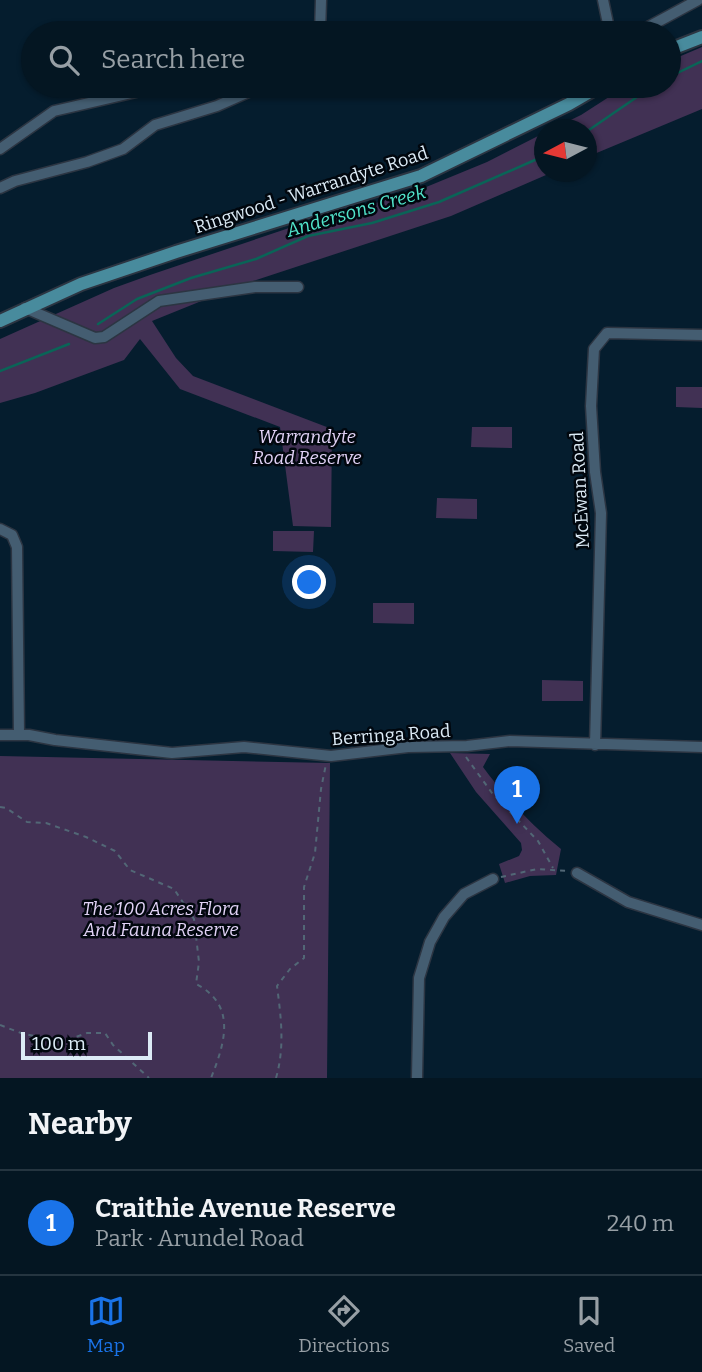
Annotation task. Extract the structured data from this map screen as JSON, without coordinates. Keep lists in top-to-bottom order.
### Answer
{
  "streets": {
    "main road": ["Ringwood - Warrandyte Road"],
    "street": ["McEwan Road", "Berringa Road"]
  },
  "crossings": [
    ["McEwan Road", "Berringa Road"]
  ],
  "water": ["Andersons Creek"],
  "parks": ["Warrandyte Road Reserve", "The 100 Acres Flora And Fauna Reserve"],
  "scale_bar": "100 m",
  "north": "left",
  "page": {
    "search": "Search here",
    "pins": "1",
    "scale": "100 m",
    "heading": "Nearby",
    "list": [
      {
        "mark": "1",
        "name": "Craithie Avenue Reserve",
        "note": "Park · Arundel Road",
        "value": "240 m"
      }
    ],
    "nav": ["Map", "Directions", "Saved"]
  }
}
